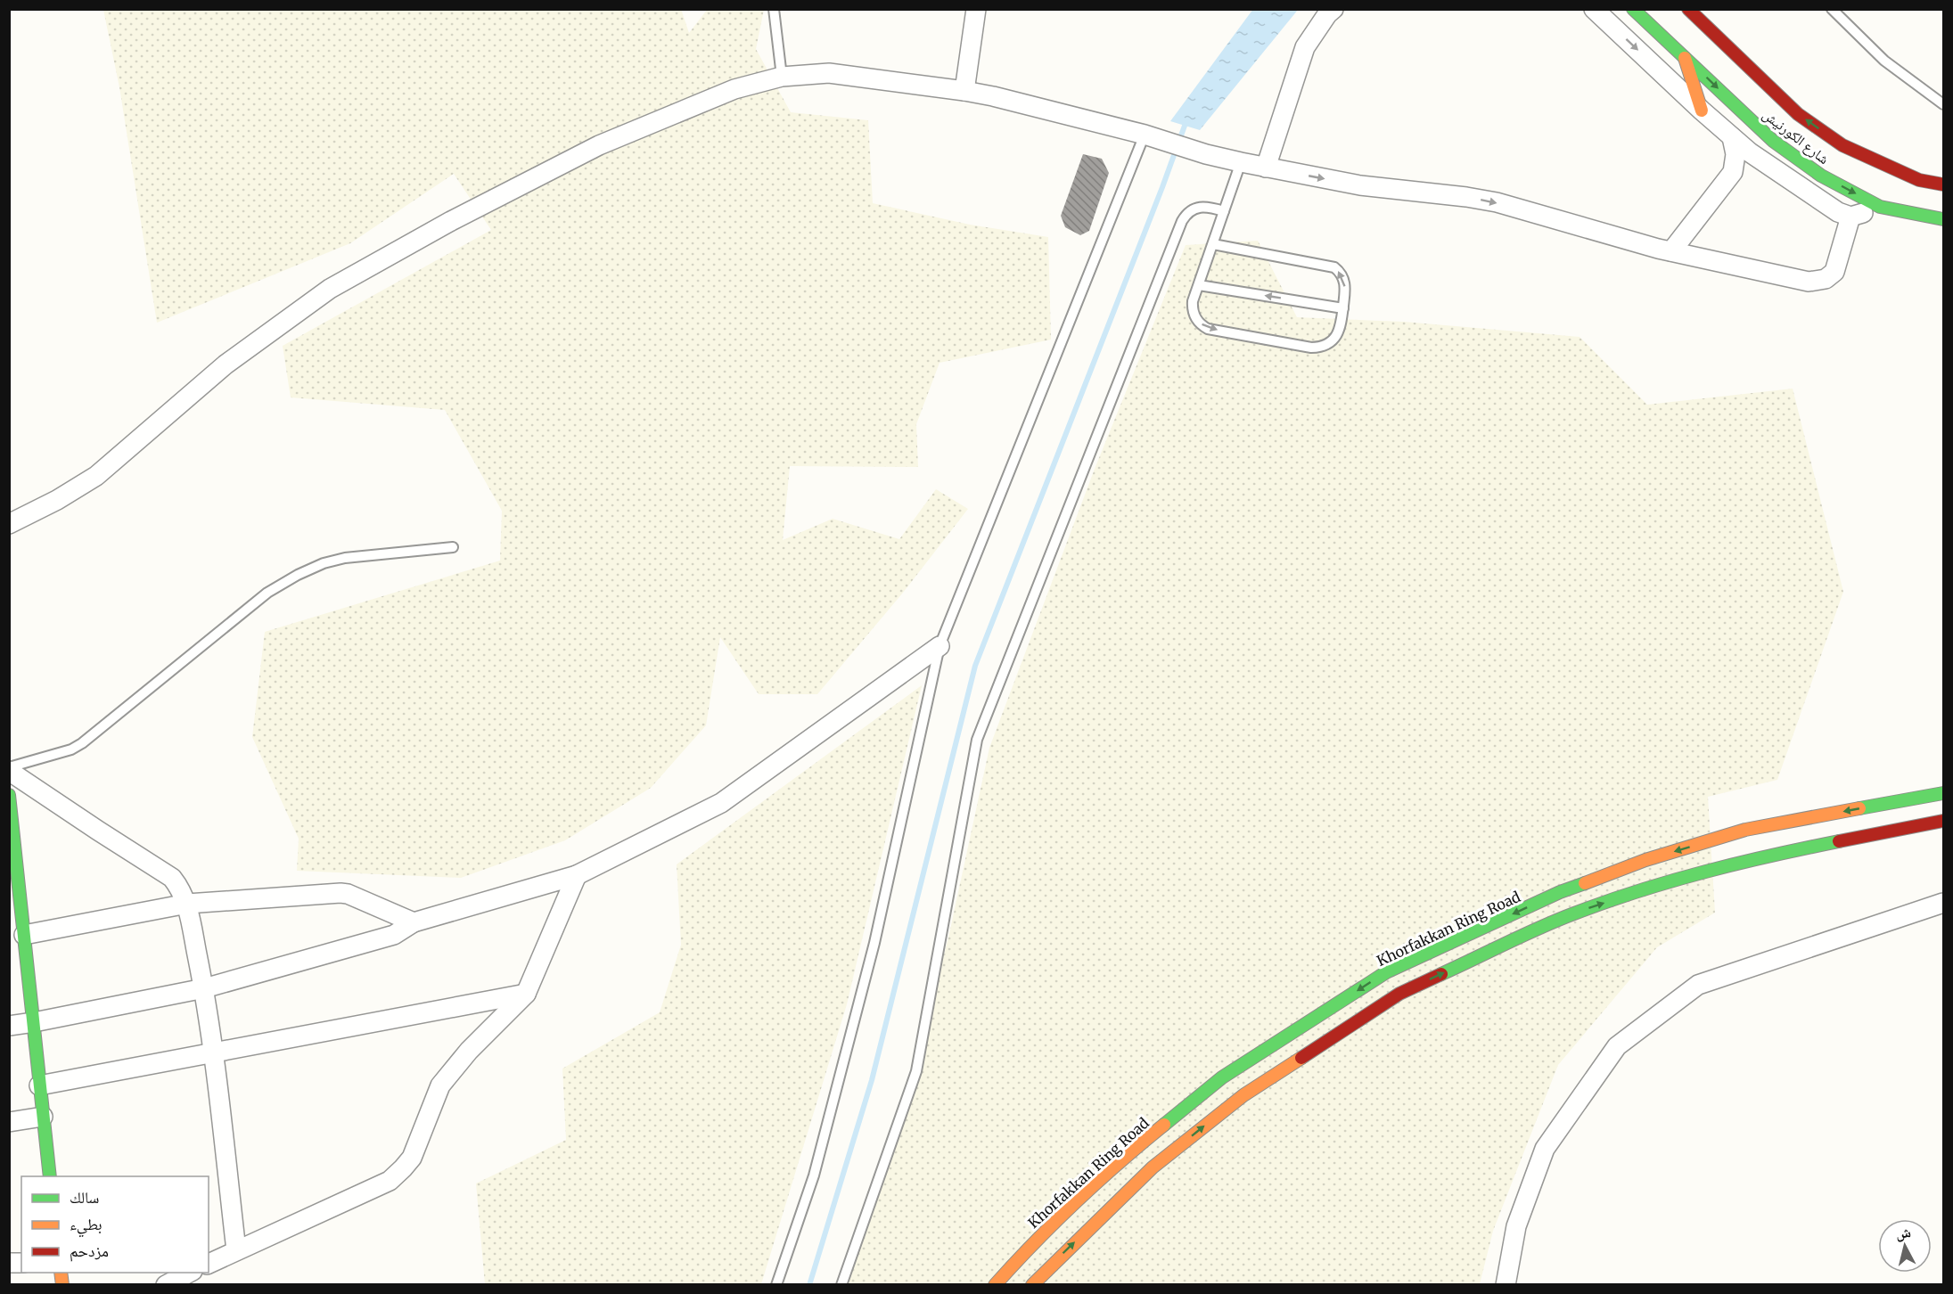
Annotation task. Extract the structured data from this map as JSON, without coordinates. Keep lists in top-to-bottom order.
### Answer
{
  "streets": {
    "main road": ["شارع الكورنيش", "Khorfakkan Ring Road"]
  },
  "legend": ["سالك", "بطيء", "مزدحم"],
  "north": "top"
}
